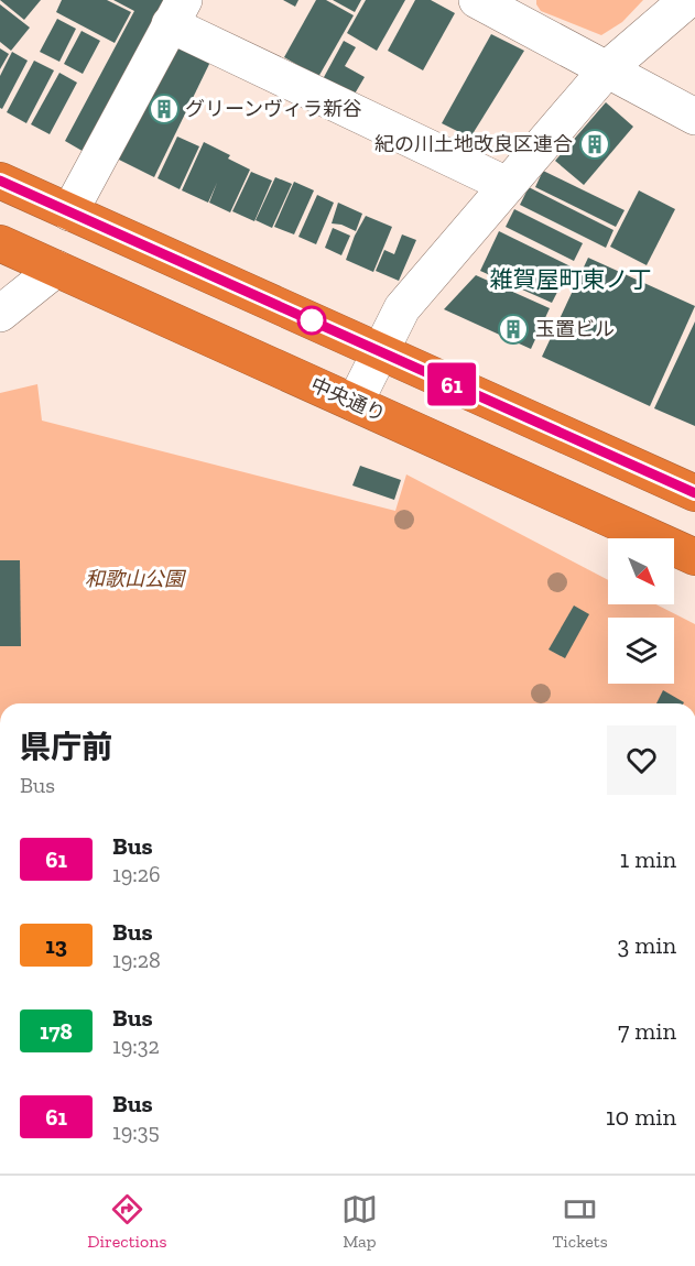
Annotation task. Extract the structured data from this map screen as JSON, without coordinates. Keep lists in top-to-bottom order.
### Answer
{
  "streets": {
    "highway": ["中央通り"]
  },
  "districts": ["雑賀屋町東ノ丁"],
  "parks": ["和歌山公園"],
  "places": {
    "building": ["グリーンヴィラ新谷", "紀の川土地改良区連合", "玉置ビル"]
  },
  "lines": ["bus line 61"],
  "north": "bottom right",
  "page": {
    "on_map": "61",
    "heading": ["県庁前", "Bus"],
    "list": [
      {
        "mark": "61",
        "name": "Bus",
        "note": "19:26",
        "value": "1 min"
      },
      {
        "mark": "13",
        "name": "Bus",
        "note": "19:28",
        "value": "3 min"
      },
      {
        "mark": "178",
        "name": "Bus",
        "note": "19:32",
        "value": "7 min"
      },
      {
        "mark": "61",
        "name": "Bus",
        "note": "19:35",
        "value": "10 min"
      }
    ],
    "tabs": ["Directions", "Map", "Tickets"]
  }
}
